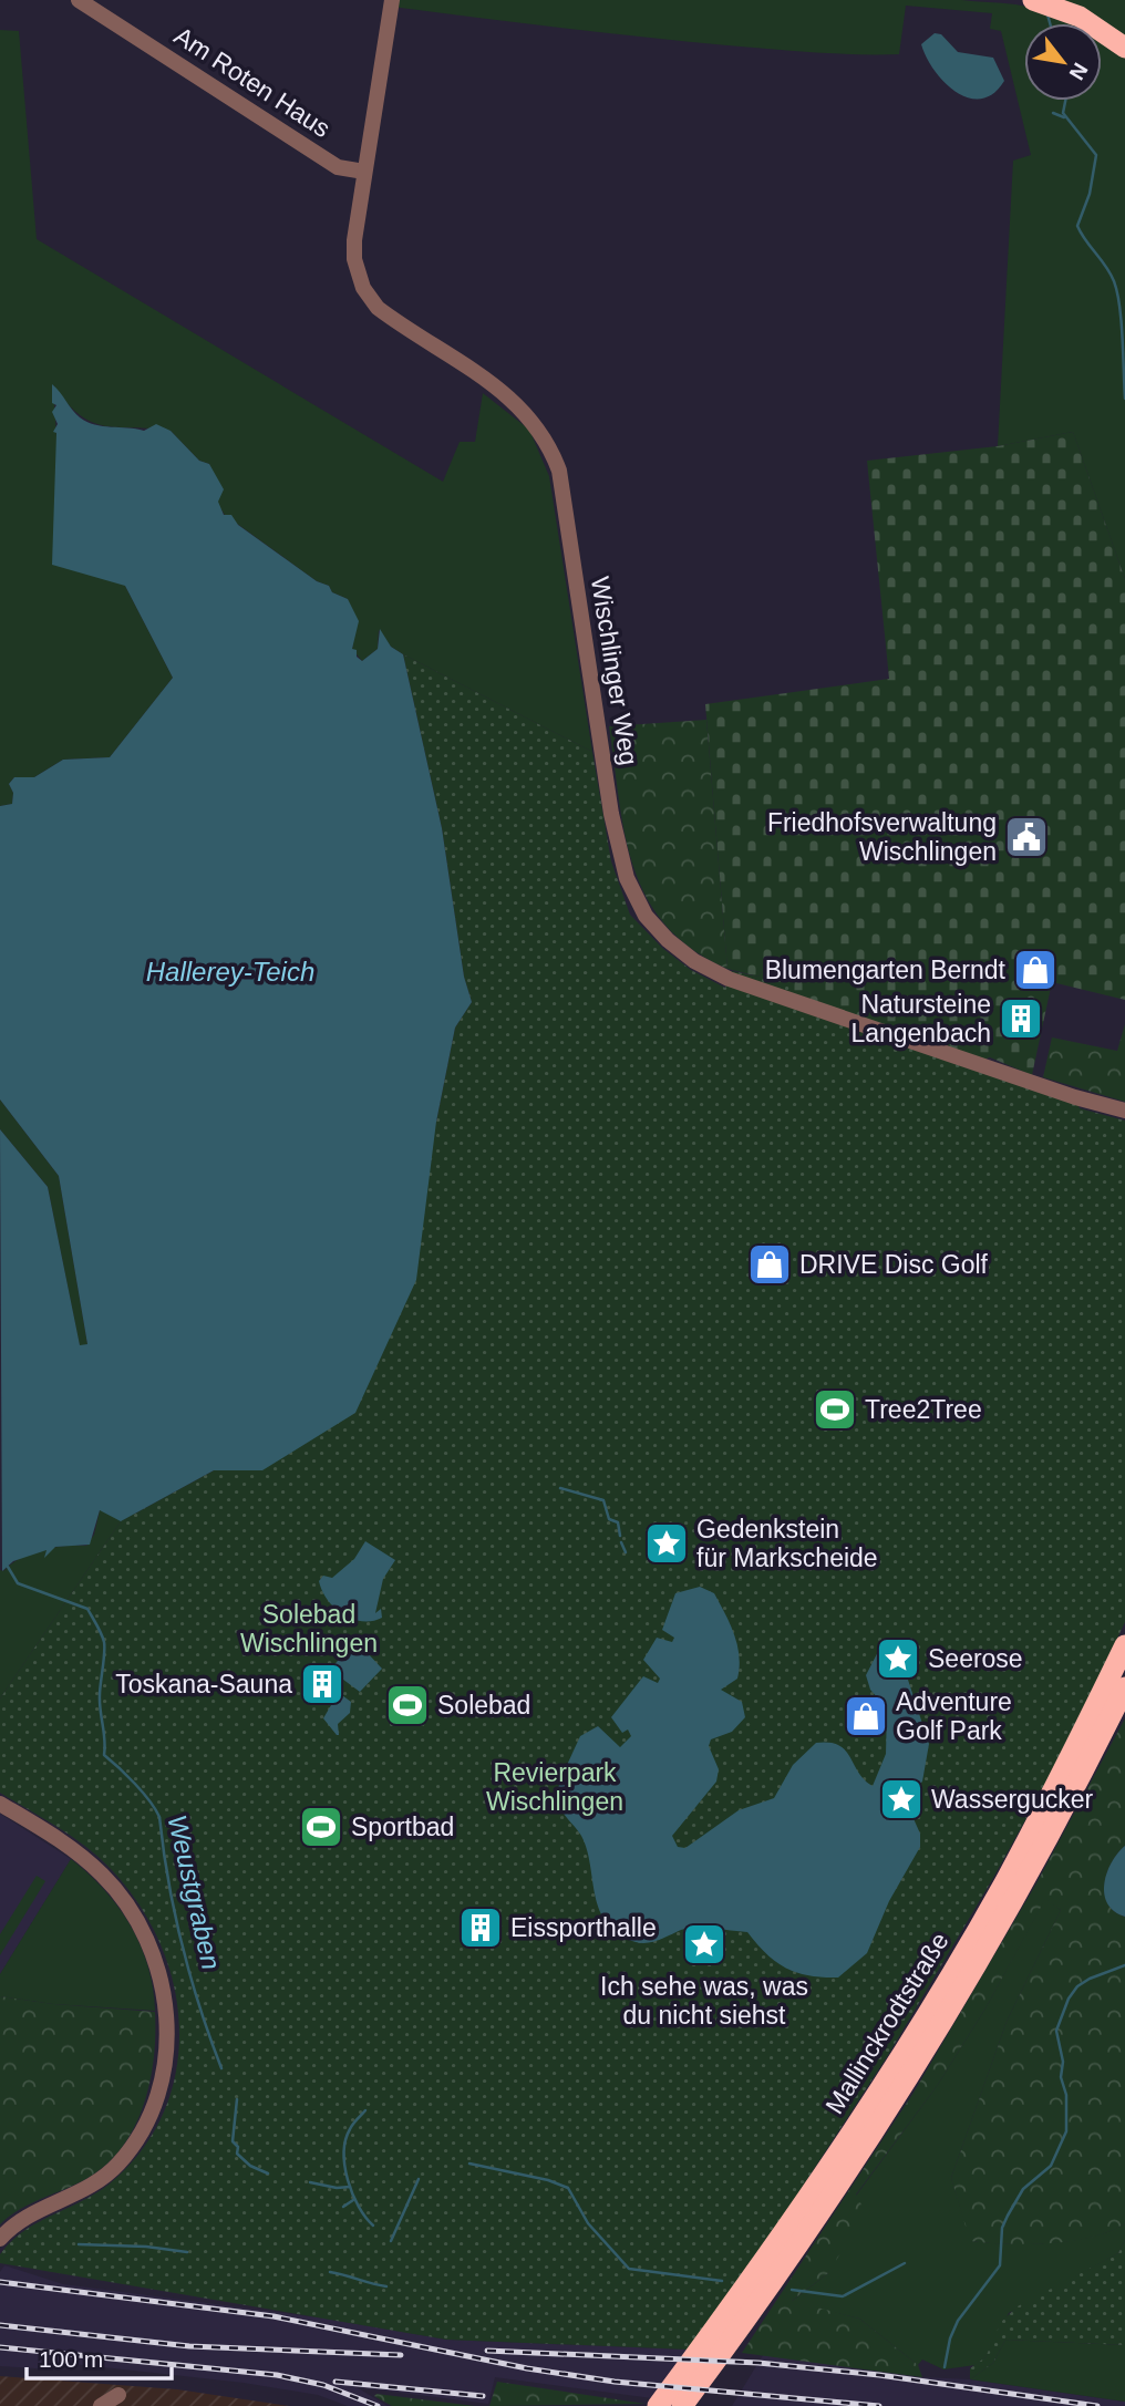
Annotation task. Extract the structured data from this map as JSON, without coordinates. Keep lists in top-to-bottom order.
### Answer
{
  "streets": {
    "highway": ["Mallinckrodtstraße"],
    "street": ["Am Roten Haus", "Wischlinger Weg"]
  },
  "crossings": [
    ["Am Roten Haus", "Wischlinger Weg"]
  ],
  "water": ["Hallerey-Teich", "Weustgraben"],
  "parks": ["Solebad Wischlingen", "Revierpark Wischlingen"],
  "places": {
    "public building": ["Friedhofsverwaltung Wischlingen"],
    "shop": ["Blumengarten Berndt", "DRIVE Disc Golf", "Adventure Golf Park"],
    "building": ["Natursteine Langenbach", "Toskana-Sauna", "Eissporthalle"],
    "sports": ["Tree2Tree", "Solebad", "Sportbad"],
    "place": [
      "Gedenkstein für Markscheide",
      "Seerose",
      "Wassergucker",
      "Ich sehe was, was du nicht siehst"
    ]
  },
  "scale_bar": "100 m",
  "north": "bottom right"
}
